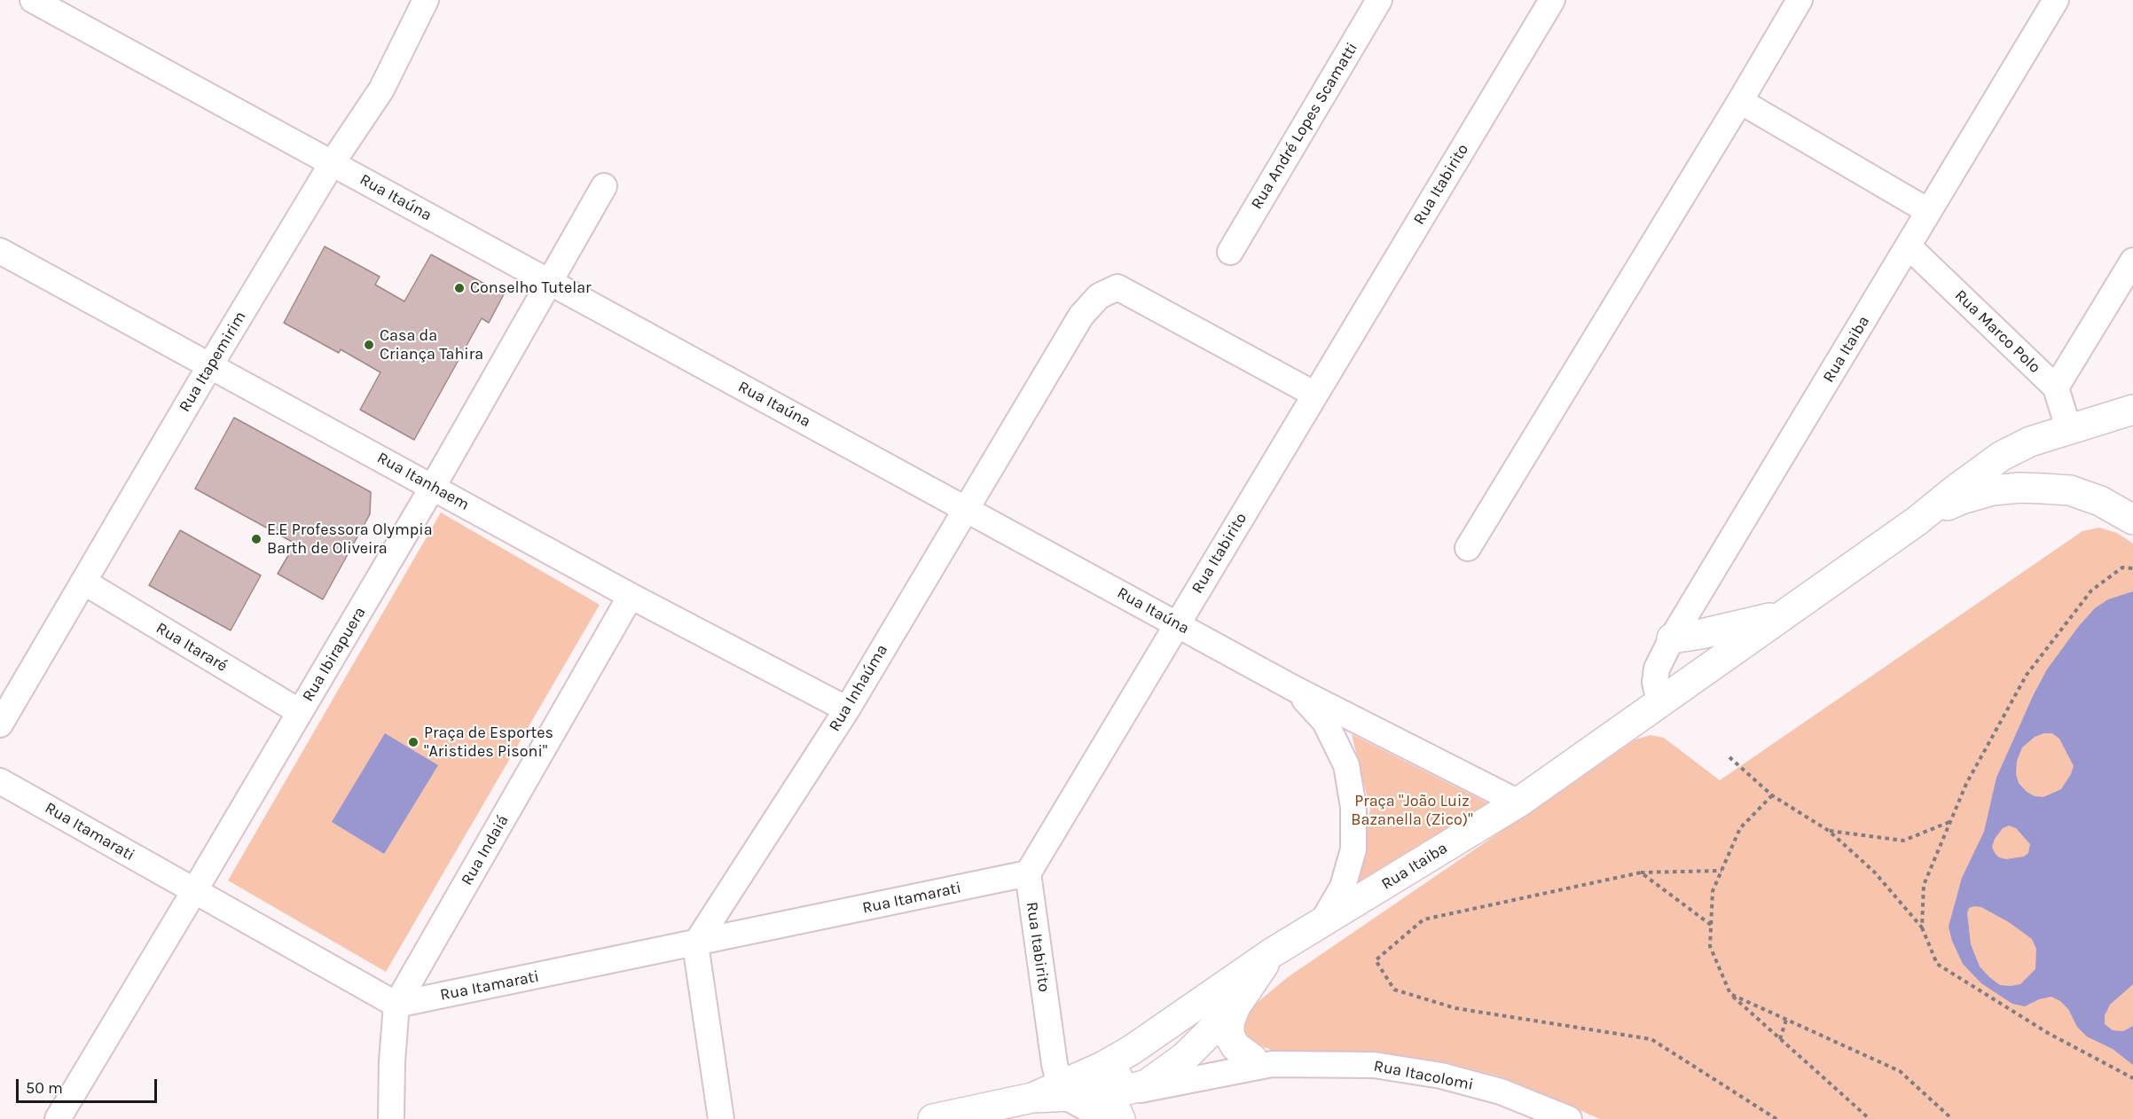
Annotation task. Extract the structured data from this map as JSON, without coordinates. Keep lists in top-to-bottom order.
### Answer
{
  "streets": {
    "main road": ["Rua Itaiba"],
    "street": [
      "Rua André Lopes Scamatti",
      "Rua Itabirito",
      "Rua Itaúna",
      "Rua Marco Polo",
      "Rua Itapemirim",
      "Rua Itanhaem",
      "Rua Itararé",
      "Rua Ibirapuera",
      "Rua Inhaúma",
      "Rua Itamarati",
      "Rua Indaiá",
      "Rua Itacolomi"
    ]
  },
  "crossings": [
    ["Rua Itabirito", "Rua Itaúna"],
    ["Rua Itabirito", "Rua Itaiba"],
    ["Rua Itabirito", "Rua Inhaúma"],
    ["Rua Itabirito", "Rua Itamarati"],
    ["Rua Itaúna", "Rua Itaiba"],
    ["Rua Itaúna", "Rua Itapemirim"],
    ["Rua Itaúna", "Rua Ibirapuera"],
    ["Rua Itaúna", "Rua Inhaúma"],
    ["Rua Marco Polo", "Rua Itaiba"],
    ["Rua Itaiba", "Rua Itacolomi"],
    ["Rua Itapemirim", "Rua Itanhaem"],
    ["Rua Itapemirim", "Rua Itararé"],
    ["Rua Itanhaem", "Rua Ibirapuera"],
    ["Rua Itanhaem", "Rua Inhaúma"],
    ["Rua Itanhaem", "Rua Indaiá"],
    ["Rua Itararé", "Rua Ibirapuera"],
    ["Rua Ibirapuera", "Rua Itamarati"],
    ["Rua Inhaúma", "Rua Itamarati"],
    ["Rua Itamarati", "Rua Indaiá"]
  ],
  "parks": ["Praça \"João Luiz Bazanella (Zico)\""],
  "places": [
    "Conselho Tutelar",
    "Casa da Criança Tahira",
    "E.E Professora Olympia Barth de Oliveira",
    "Praça de Esportes \"Aristides Pisoni\""
  ],
  "scale_bar": "50 m"
}
